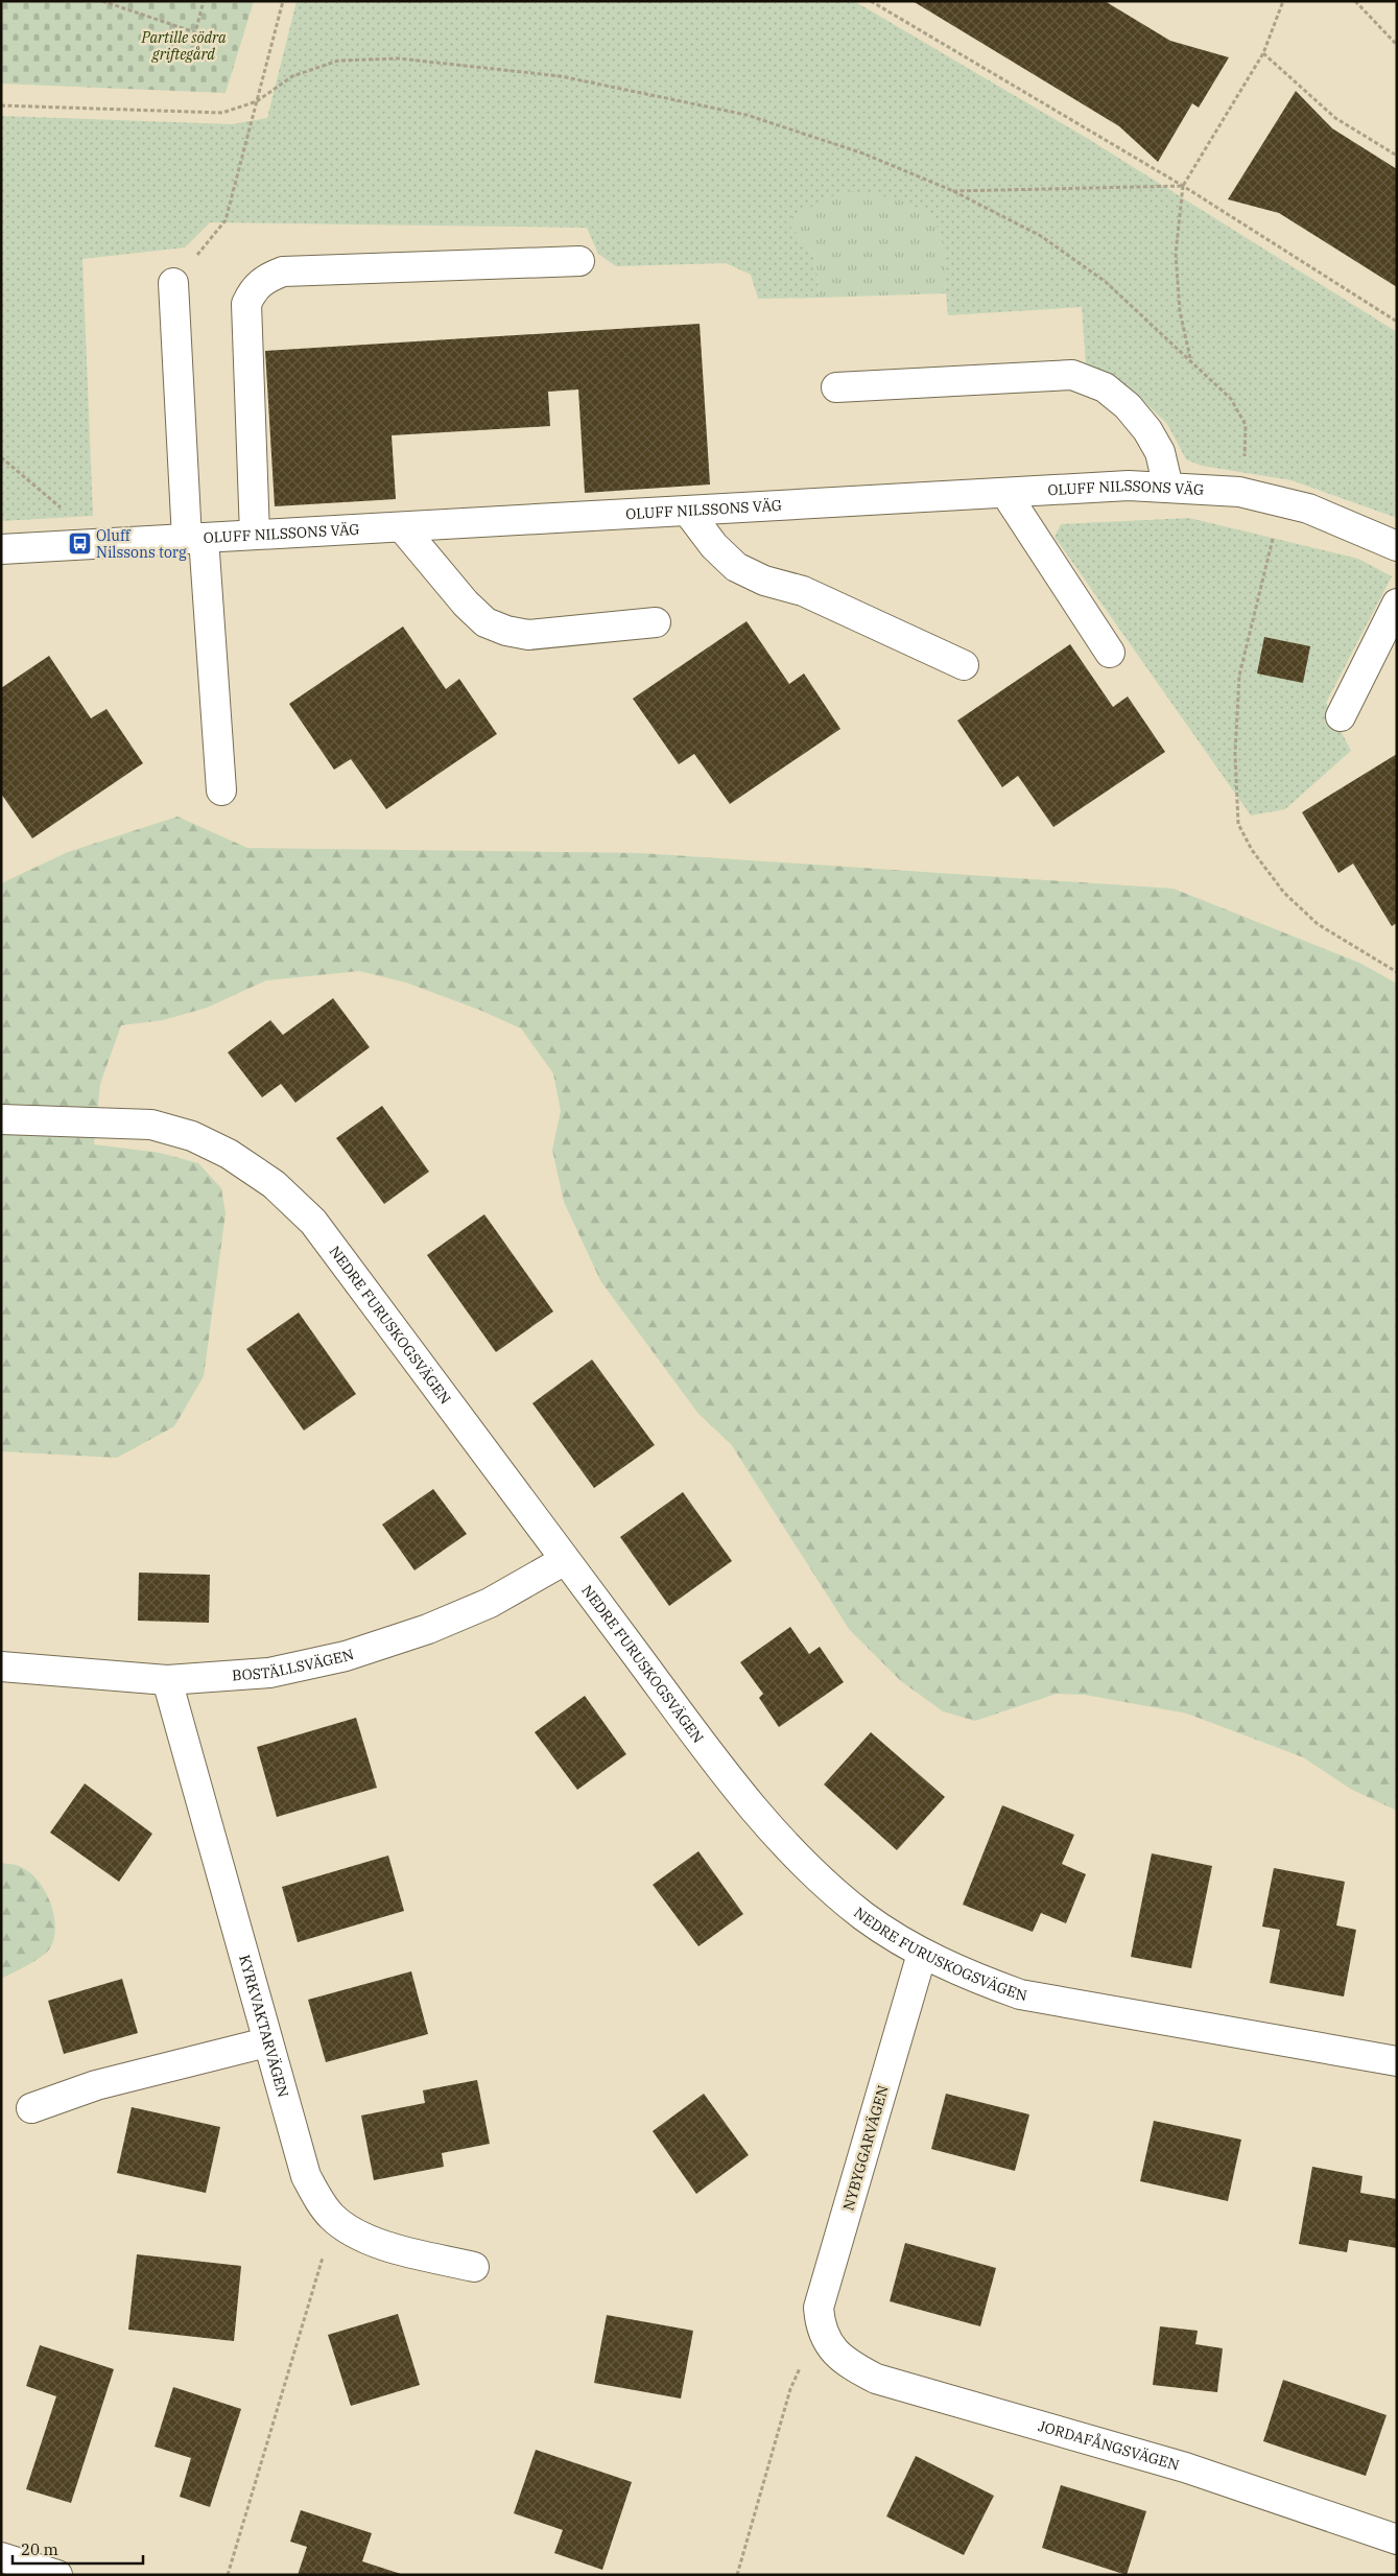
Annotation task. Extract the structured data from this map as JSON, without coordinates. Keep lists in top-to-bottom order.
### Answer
{
  "streets": {
    "street": [
      "OLUFF NILSSONS VÄG",
      "NEDRE FURUSKOGSVÄGEN",
      "BOSTÄLLSVÄGEN",
      "KYRKVAKTARVÄGEN",
      "NYBYGGARVÄGEN",
      "JORDAFÅNGSVÄGEN"
    ]
  },
  "crossings": [
    ["NEDRE FURUSKOGSVÄGEN", "BOSTÄLLSVÄGEN"],
    ["NEDRE FURUSKOGSVÄGEN", "NYBYGGARVÄGEN"],
    ["BOSTÄLLSVÄGEN", "KYRKVAKTARVÄGEN"],
    ["NYBYGGARVÄGEN", "JORDAFÅNGSVÄGEN"]
  ],
  "parks": ["Partille södra griftegård"],
  "places": {
    "bus stop": ["Oluff Nilssons torg"]
  },
  "scale_bar": "20 m"
}
